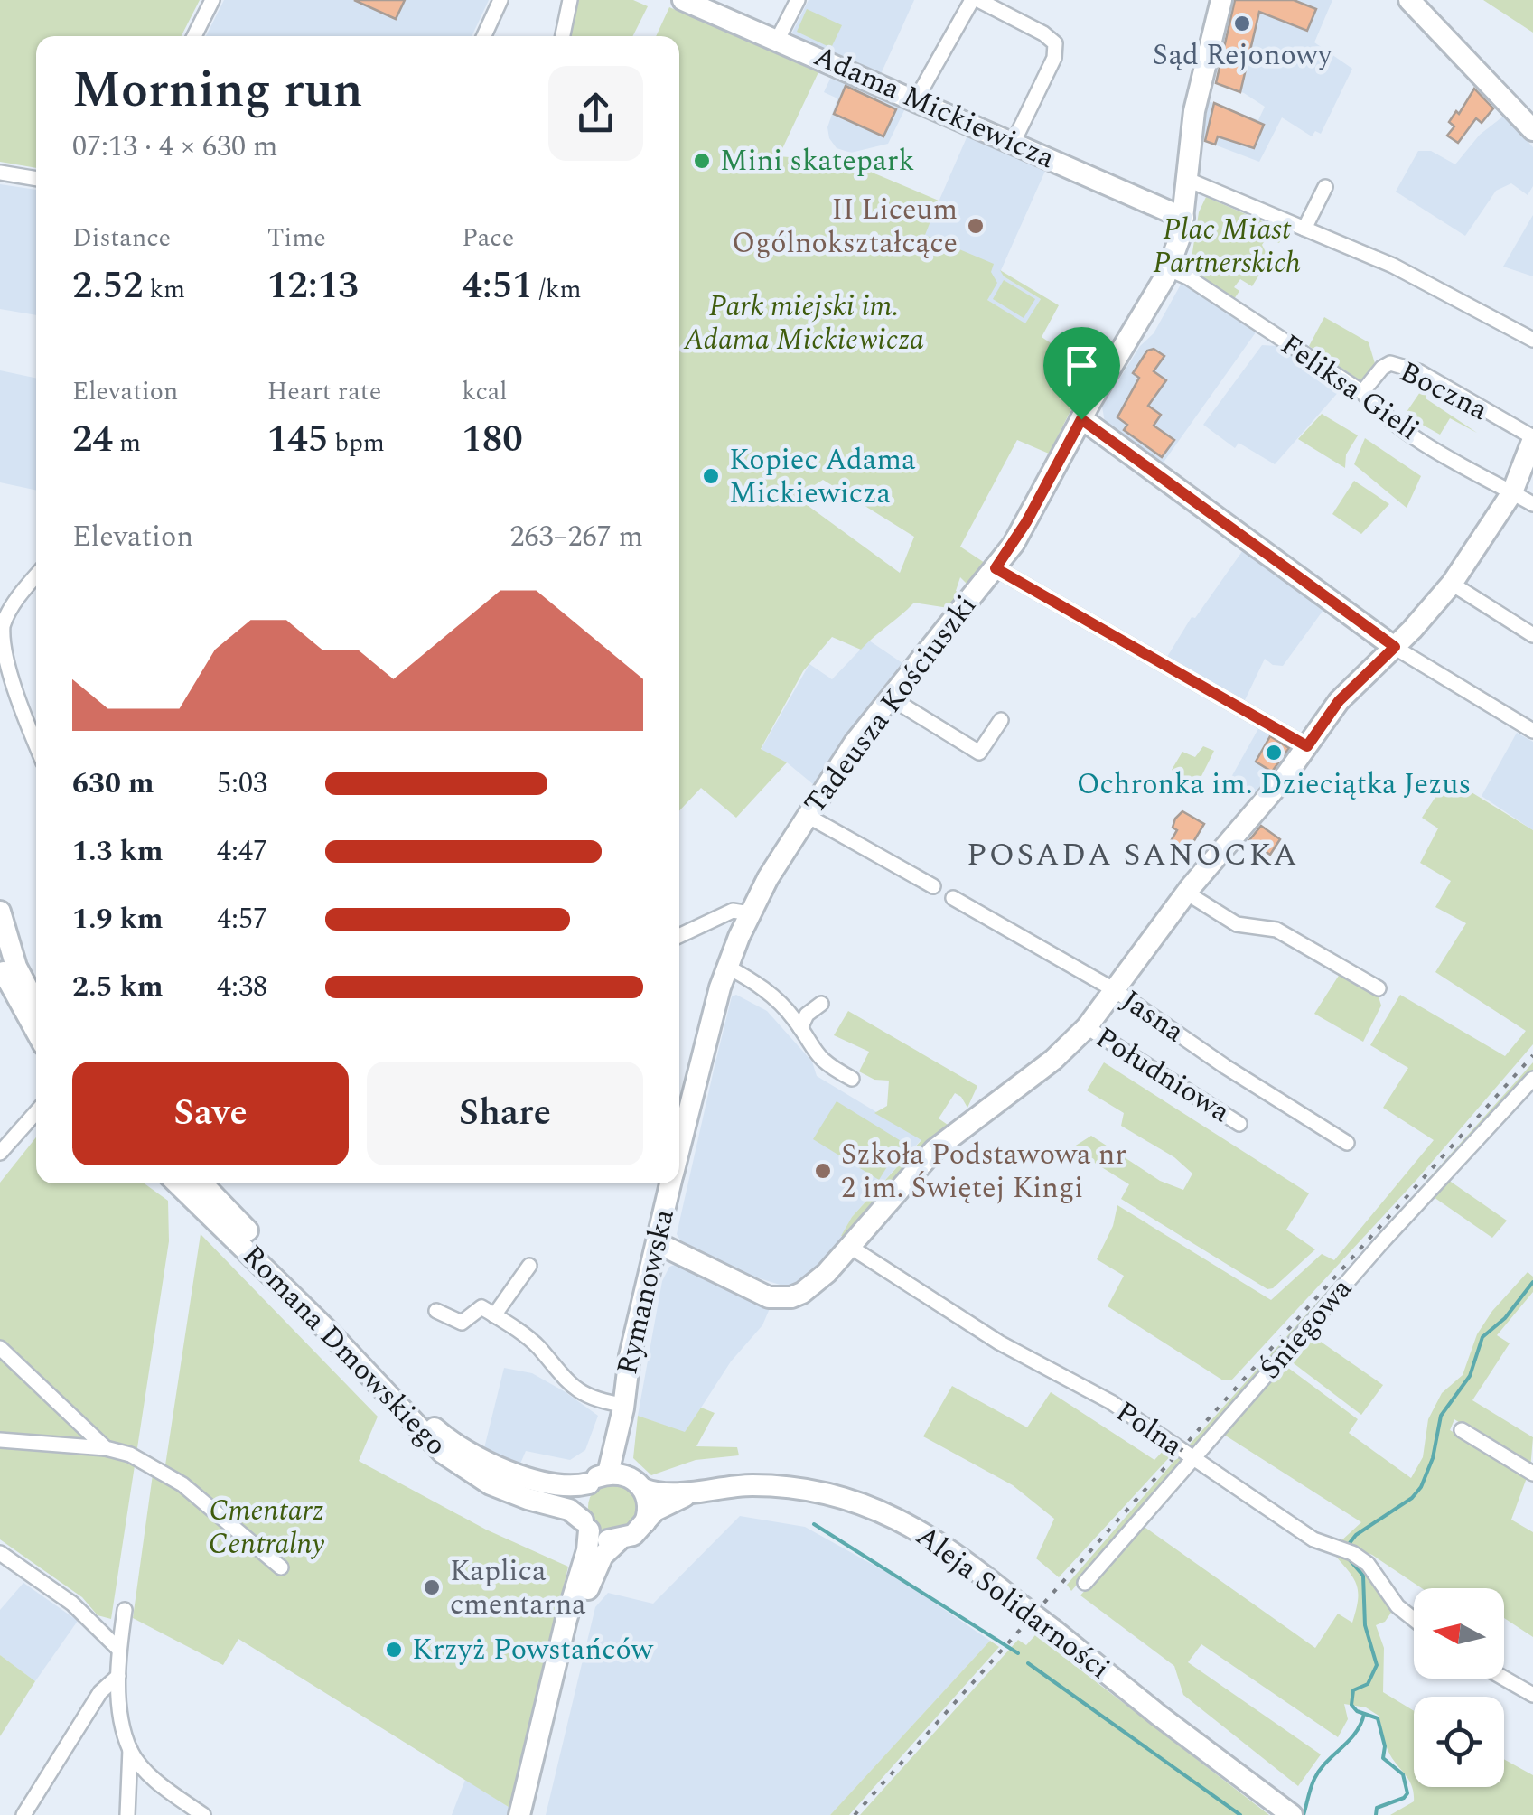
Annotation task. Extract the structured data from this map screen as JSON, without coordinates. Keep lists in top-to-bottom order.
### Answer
{
  "streets": {
    "street": [
      "Adama Mickiewicza",
      "Feliksa Gieli",
      "Boczna",
      "Tadeusza Kościuszki",
      "Jasna",
      "Południowa",
      "Rymanowska",
      "Śniegowa",
      "Romana Dmowskiego",
      "Polna",
      "Aleja Solidarności"
    ]
  },
  "crossings": [
    ["Adama Mickiewicza", "Tadeusza Kościuszki"],
    ["Feliksa Gieli", "Boczna"],
    ["Feliksa Gieli", "Tadeusza Kościuszki"],
    ["Tadeusza Kościuszki", "Rymanowska"],
    ["Rymanowska", "Romana Dmowskiego"],
    ["Rymanowska", "Aleja Solidarności"],
    ["Śniegowa", "Polna"],
    ["Romana Dmowskiego", "Aleja Solidarności"]
  ],
  "districts": ["POSADA SANOCKA"],
  "parks": ["Plac Miast Partnerskich", "Park miejski im. Adama Mickiewicza", "Cmentarz Centralny"],
  "places": [
    "Sąd Rejonowy",
    "Mini skatepark",
    "II Liceum Ogólnokształcące",
    "Kopiec Adama Mickiewicza",
    "Ochronka im. Dzieciątka Jezus",
    "Szkoła Podstawowa nr 2 im. Świętej Kingi",
    "Kaplica cmentarna",
    "Krzyż Powstańców"
  ],
  "north": "left",
  "page": {
    "heading": ["Morning run", "07:13 · 4 × 630 m"],
    "stats": [
      ["Distance", "2.52 km"],
      ["Time", "12:13"],
      ["Pace", "4:51 /km"],
      ["Elevation", "24 m"],
      ["Heart rate", "145 bpm"],
      ["kcal", "180"]
    ],
    "chart": ["Elevation", "263–267 m"],
    "list": [
      {
        "name": "630 m",
        "note": "5:03"
      },
      {
        "name": "1.3 km",
        "note": "4:47"
      },
      {
        "name": "1.9 km",
        "note": "4:57"
      },
      {
        "name": "2.5 km",
        "note": "4:38"
      }
    ],
    "buttons": ["Save", "Share"]
  }
}
